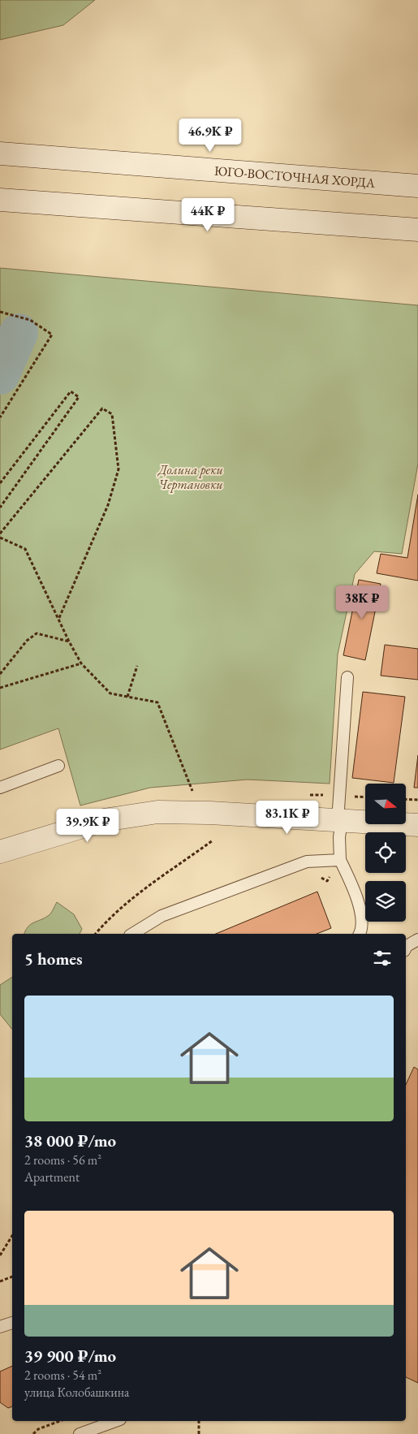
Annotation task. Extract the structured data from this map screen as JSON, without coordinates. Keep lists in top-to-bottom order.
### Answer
{
  "streets": {
    "main road": ["ЮГО-ВОСТОЧНАЯ ХОРДА"]
  },
  "parks": ["Долина реки Чертановки"],
  "north": "right",
  "page": {
    "price": [
      "46.9K ₽",
      "44K ₽",
      "38K ₽",
      "83.1K ₽",
      "39.9K ₽"
    ],
    "heading": "5 homes",
    "list": [
      {
        "name": "38 000 ₽/mo",
        "note": "2 rooms · 56 m² · Apartment"
      },
      {
        "name": "39 900 ₽/mo",
        "note": "2 rooms · 54 m² · улица Колобашкина"
      }
    ]
  }
}
